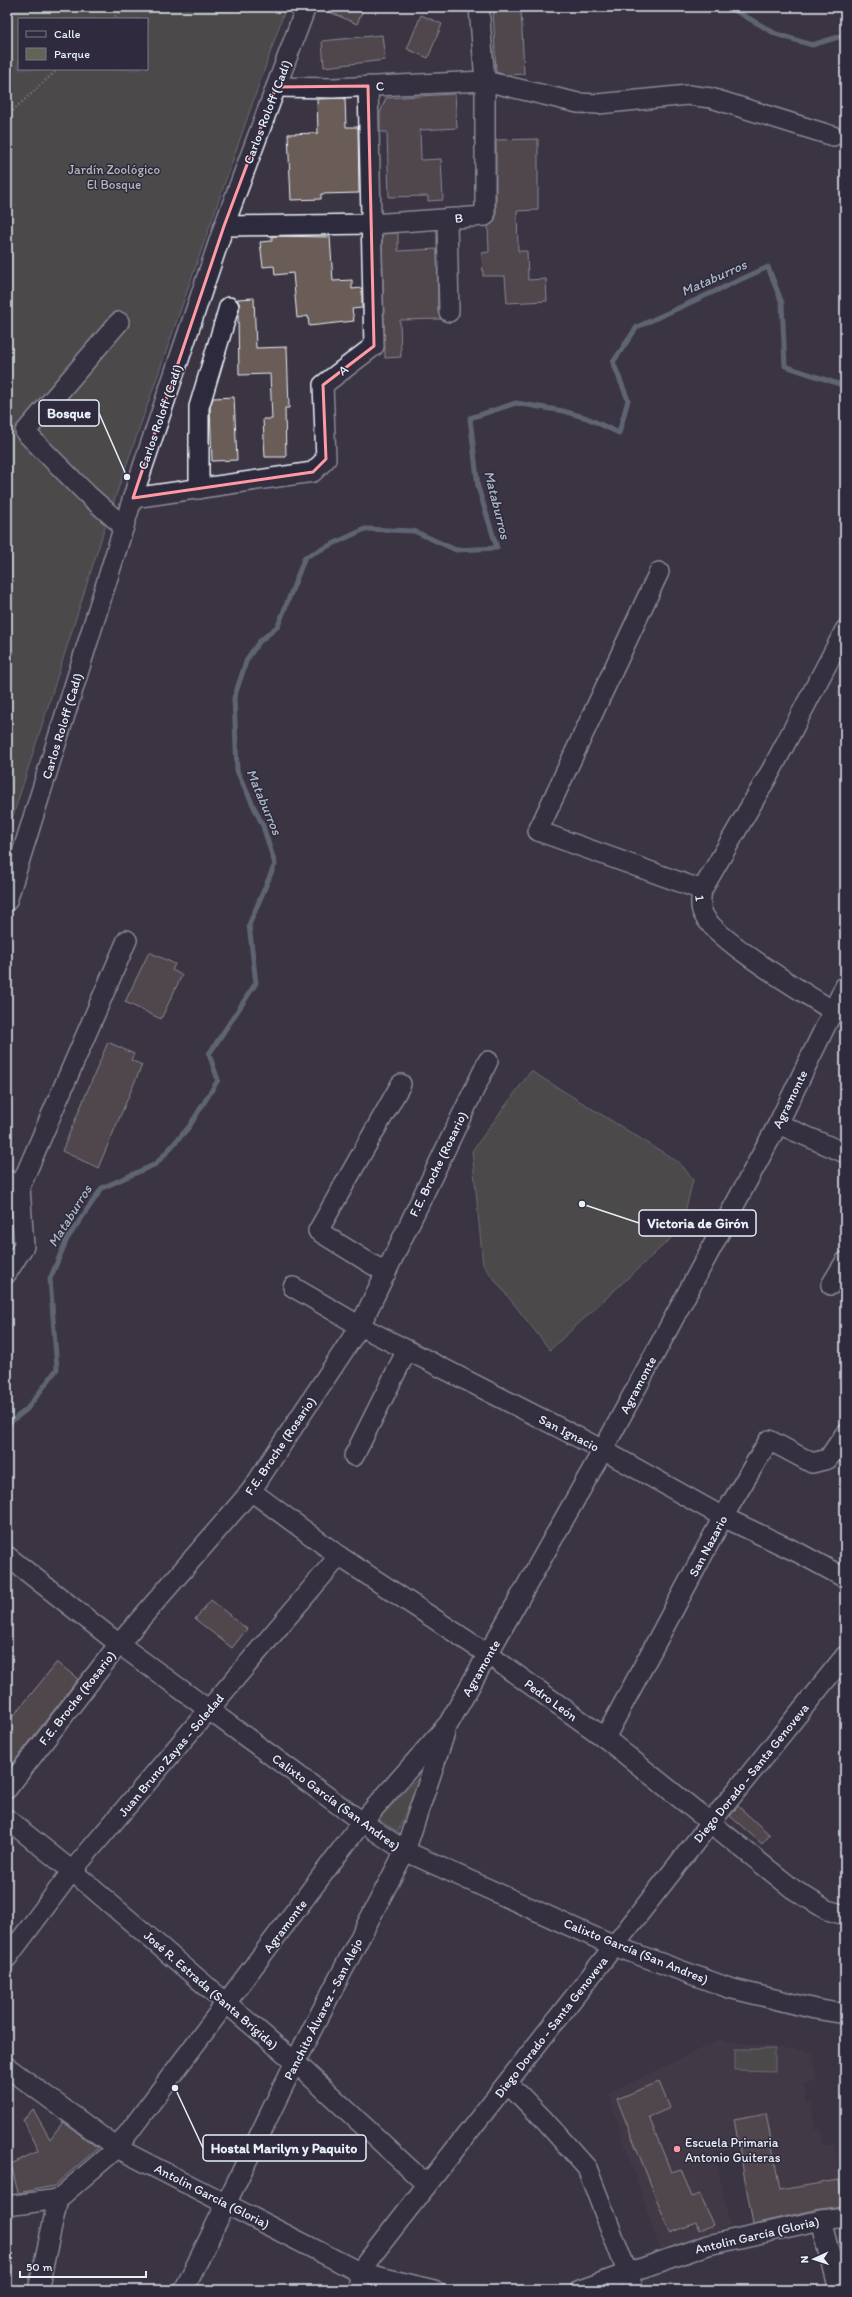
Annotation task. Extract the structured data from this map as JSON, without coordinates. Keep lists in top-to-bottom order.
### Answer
{
  "streets": {
    "street": [
      "C",
      "Carlos Roloff (Cadí)",
      "B",
      "A",
      "1",
      "Agramonte",
      "F.E. Broche (Rosario)",
      "San Ignacio",
      "San Nazario",
      "Pedro León",
      "Juan Bruno Zayas - Soledad",
      "Diego Dorado - Santa Genoveva",
      "Calixto García (San Andres)",
      "José R. Estrada (Santa Brígida)",
      "Panchito Álvarez - San Alejo",
      "Antolin García (Gloria)"
    ]
  },
  "crossings": [
    ["C", "Carlos Roloff (Cadí)"],
    ["C", "B"],
    ["C", "A"],
    ["Carlos Roloff (Cadí)", "B"],
    ["Carlos Roloff (Cadí)", "A"],
    ["B", "A"],
    ["1", "Agramonte"],
    ["Agramonte", "San Ignacio"],
    ["Agramonte", "Pedro León"],
    ["Agramonte", "Calixto García (San Andres)"],
    ["Agramonte", "José R. Estrada (Santa Brígida)"],
    ["Agramonte", "Panchito Álvarez - San Alejo"],
    ["Agramonte", "Antolin García (Gloria)"],
    ["F.E. Broche (Rosario)", "San Ignacio"],
    ["F.E. Broche (Rosario)", "Pedro León"],
    ["F.E. Broche (Rosario)", "Calixto García (San Andres)"],
    ["San Ignacio", "San Nazario"],
    ["San Nazario", "Pedro León"],
    ["Pedro León", "Juan Bruno Zayas - Soledad"],
    ["Pedro León", "Diego Dorado - Santa Genoveva"],
    ["Juan Bruno Zayas - Soledad", "Calixto García (San Andres)"],
    ["Juan Bruno Zayas - Soledad", "José R. Estrada (Santa Brígida)"],
    ["Diego Dorado - Santa Genoveva", "Calixto García (San Andres)"],
    ["Diego Dorado - Santa Genoveva", "José R. Estrada (Santa Brígida)"],
    ["Diego Dorado - Santa Genoveva", "Antolin García (Gloria)"],
    ["Calixto García (San Andres)", "Panchito Álvarez - San Alejo"],
    ["José R. Estrada (Santa Brígida)", "Panchito Álvarez - San Alejo"],
    ["Panchito Álvarez - San Alejo", "Antolin García (Gloria)"]
  ],
  "water": ["Mataburros"],
  "parks": ["Jardín Zoológico El Bosque"],
  "places": [
    "Bosque",
    "Victoria de Girón",
    "Hostal Marilyn y Paquito",
    "Escuela Primaria Antonio Guiteras"
  ],
  "legend": ["Calle", "Parque"],
  "scale_bar": "50 m",
  "north": "left"
}
